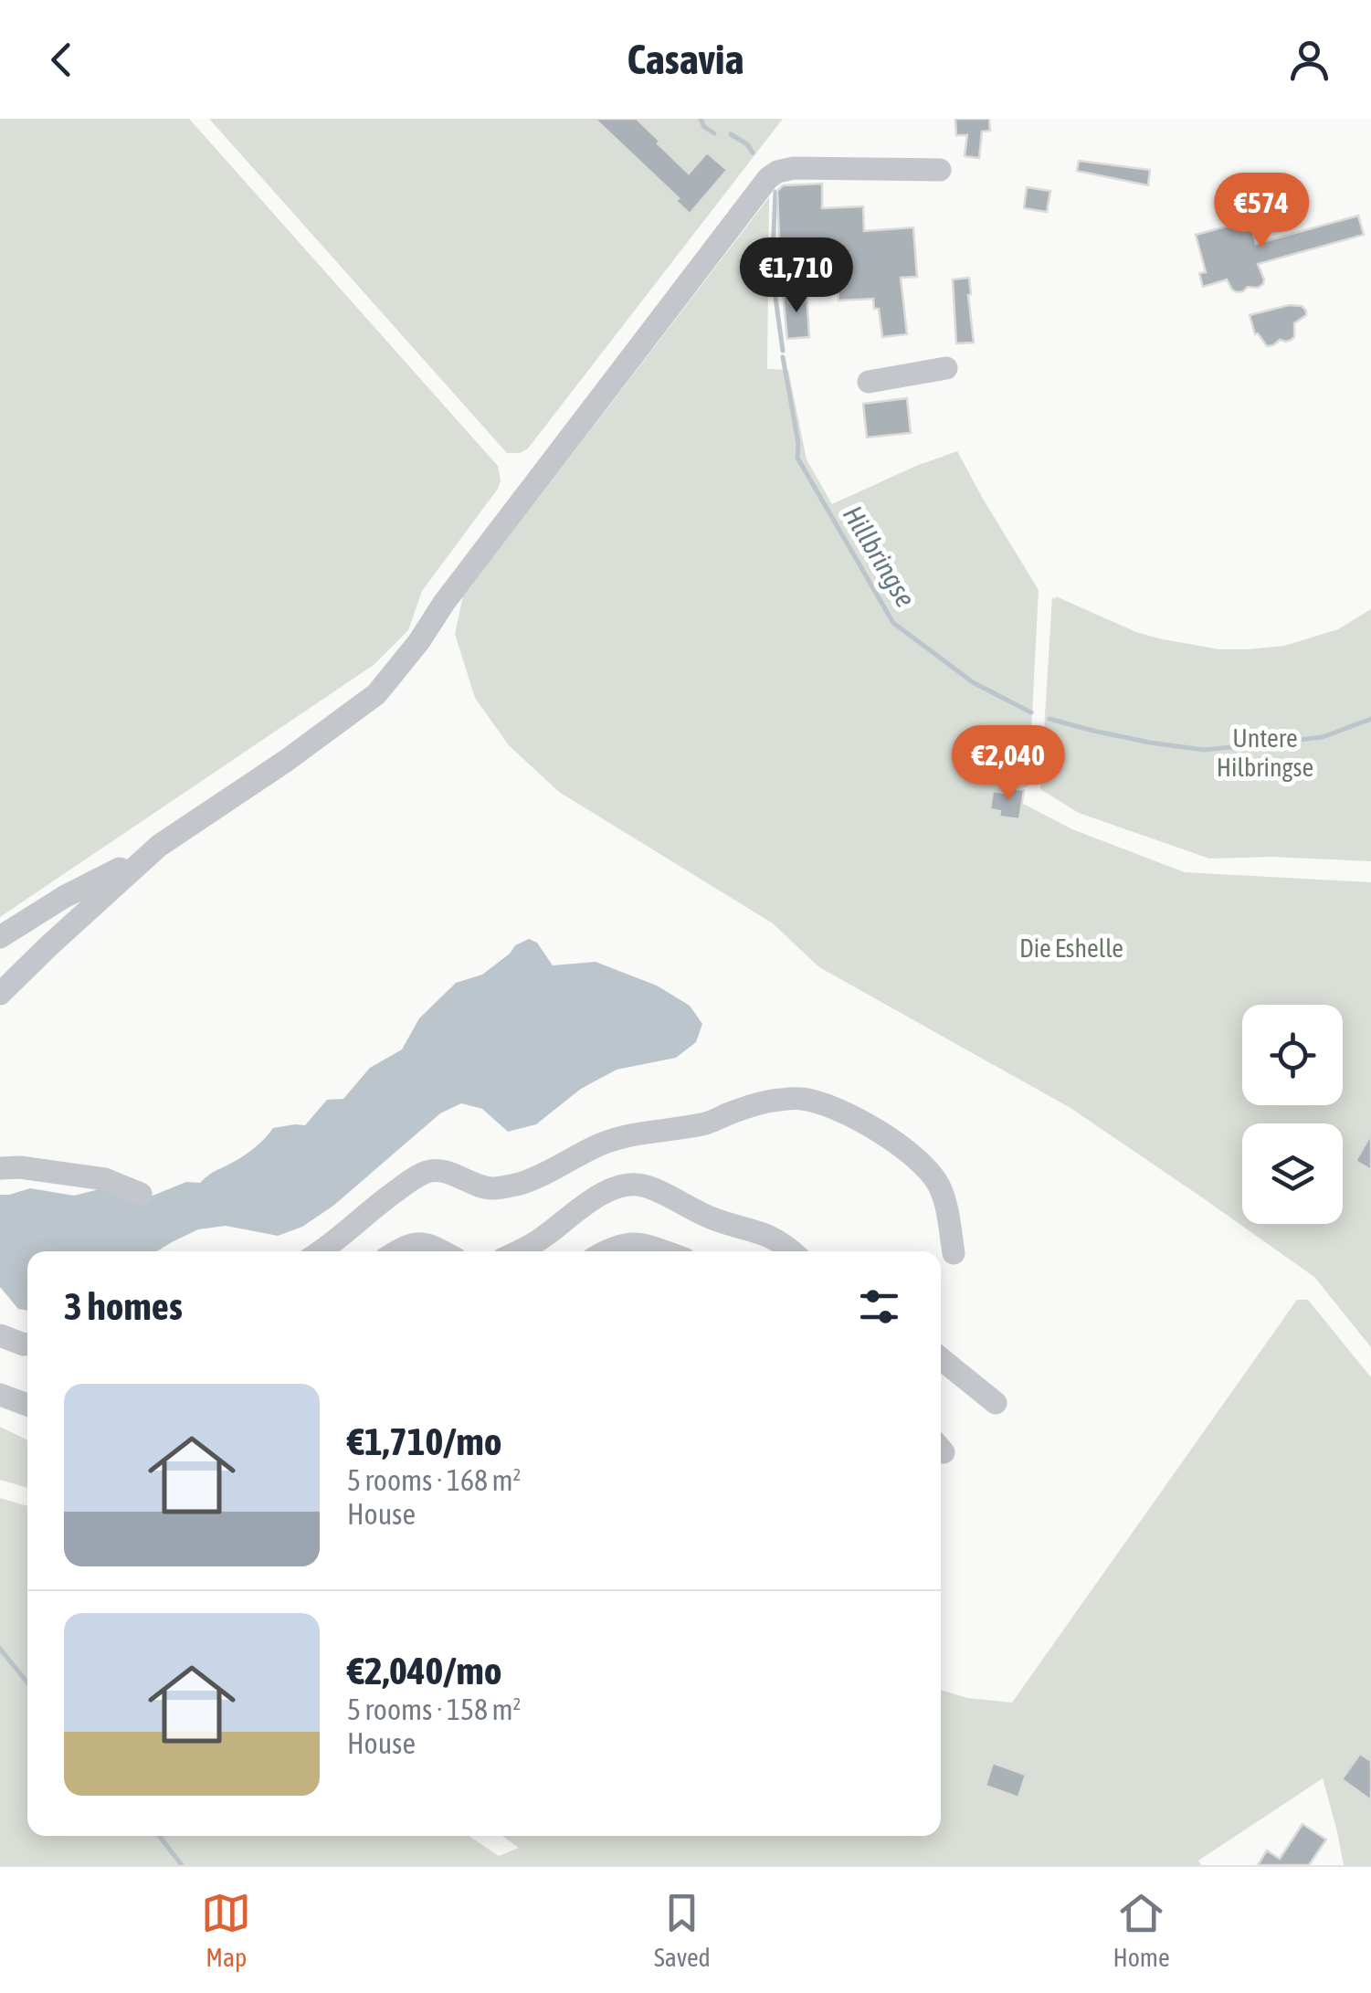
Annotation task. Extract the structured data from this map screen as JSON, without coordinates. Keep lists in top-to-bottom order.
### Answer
{
  "water": ["Hillbringse"],
  "parks": ["Untere Hilbringse", "Die Eshelle"],
  "page": {
    "header": "Casavia",
    "price": ["€574", "€1,710", "€2,040"],
    "heading": "3 homes",
    "list": [
      {
        "name": "€1,710/mo",
        "note": "5 rooms · 168 m² · House"
      },
      {
        "name": "€2,040/mo",
        "note": "5 rooms · 158 m² · House"
      }
    ],
    "tabs": ["Map", "Saved", "Home"]
  }
}
